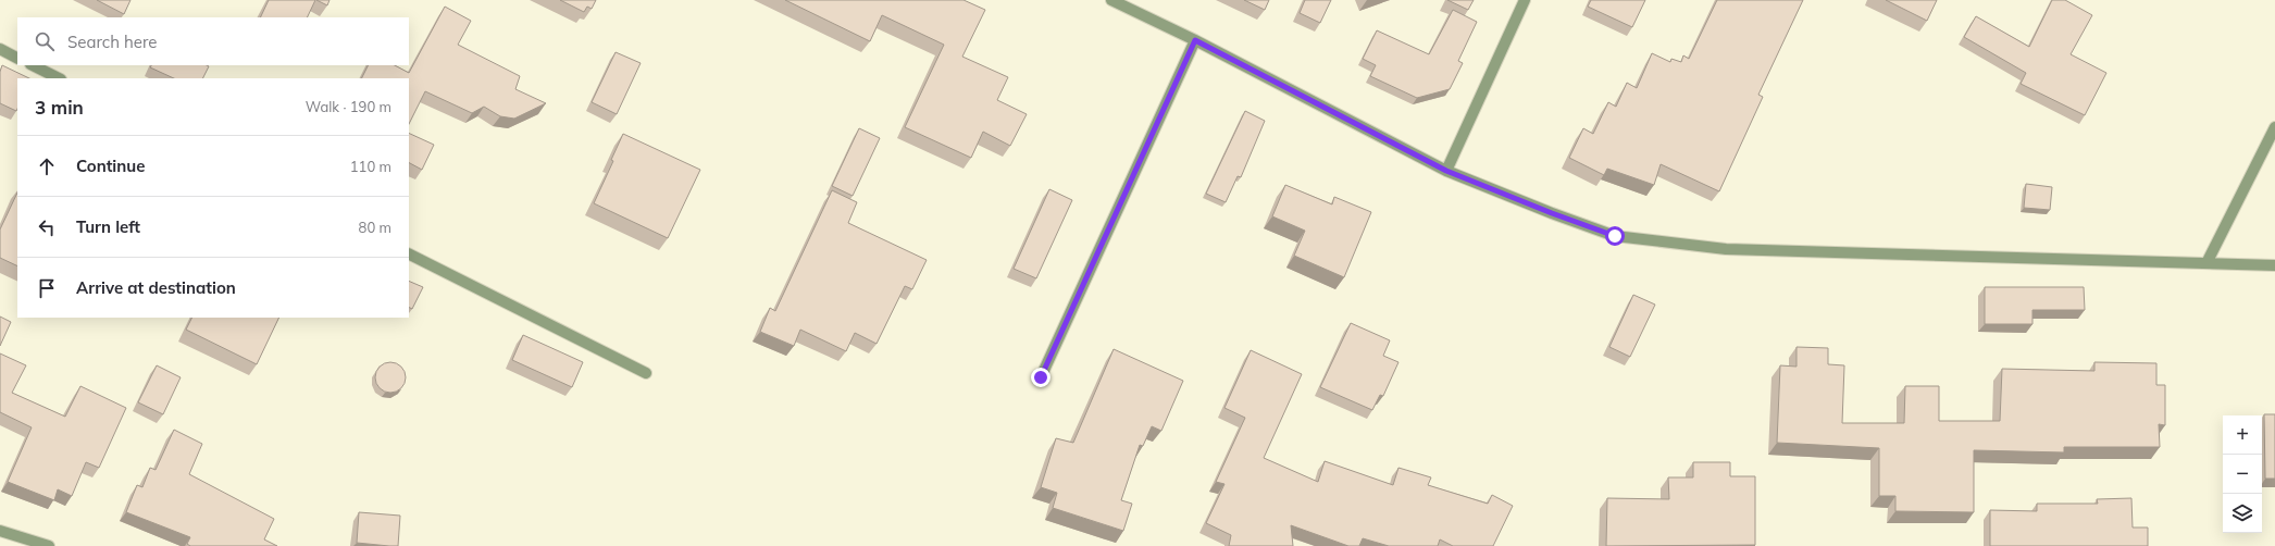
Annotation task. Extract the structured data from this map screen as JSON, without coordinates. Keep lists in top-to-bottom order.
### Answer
{
  "page": {
    "search": "Search here",
    "heading": ["3 min", "Walk · 190 m"],
    "list": [
      ["Continue", "110 m"],
      ["Turn left", "80 m"],
      "Arrive at destination"
    ],
    "map_buttons": ["+", "−"]
  }
}
